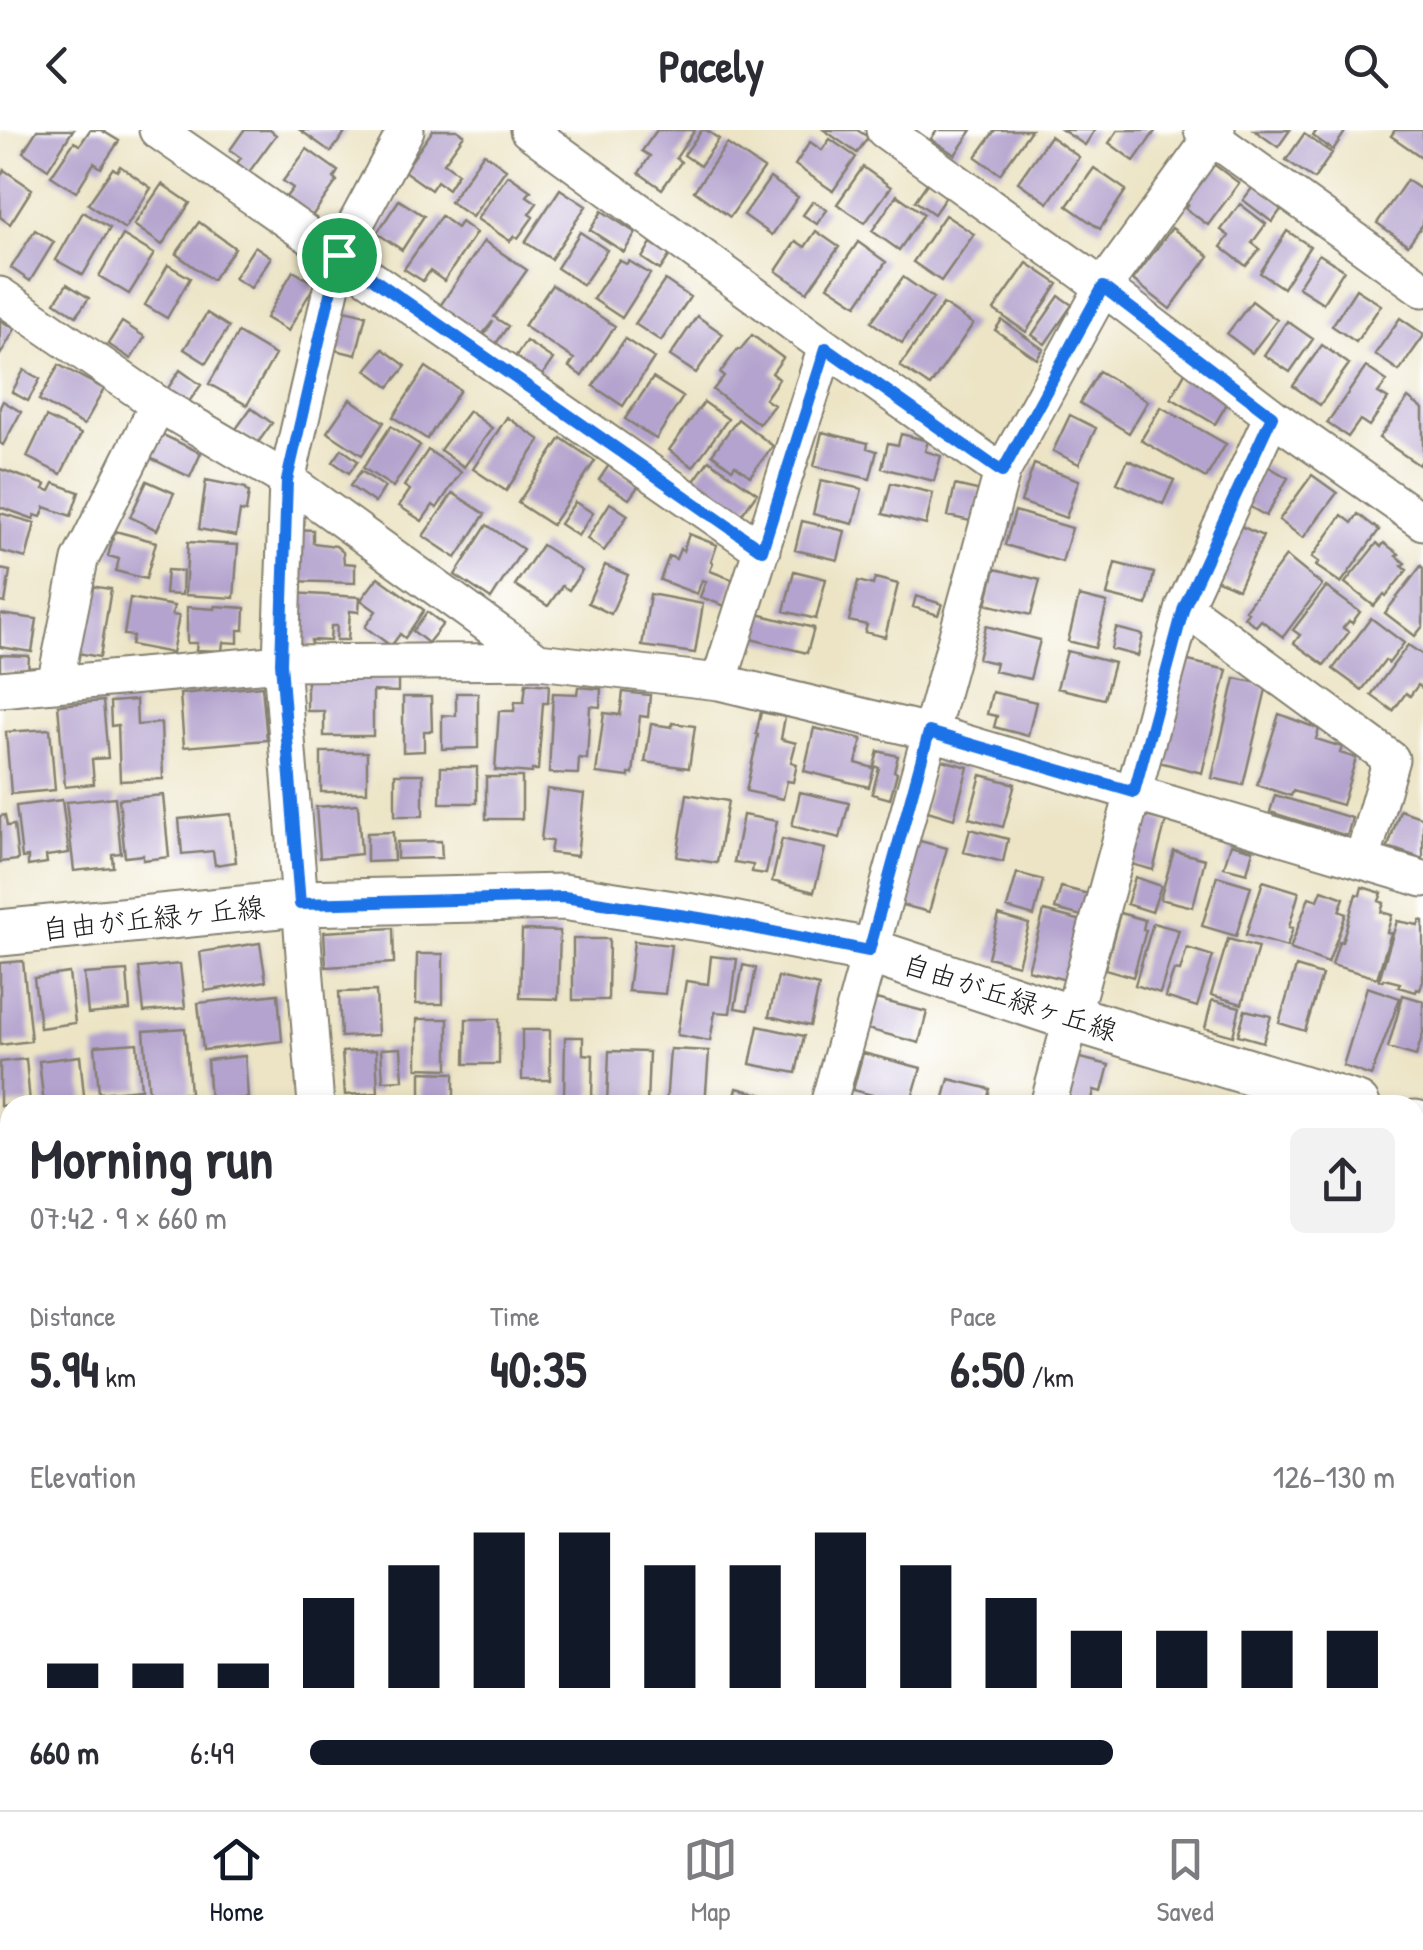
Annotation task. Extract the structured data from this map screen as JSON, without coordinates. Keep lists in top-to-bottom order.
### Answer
{
  "streets": {
    "street": ["自由が丘緑ヶ丘線"]
  },
  "page": {
    "header": "Pacely",
    "heading": ["Morning run", "07:42 · 9 × 660 m"],
    "stats": [
      ["Distance", "5.94 km"],
      ["Time", "40:35"],
      ["Pace", "6:50 /km"]
    ],
    "chart": ["Elevation", "126–130 m"],
    "list": [
      {
        "name": "660 m",
        "note": "6:49"
      }
    ],
    "tabs": ["Home", "Map", "Saved"]
  }
}
